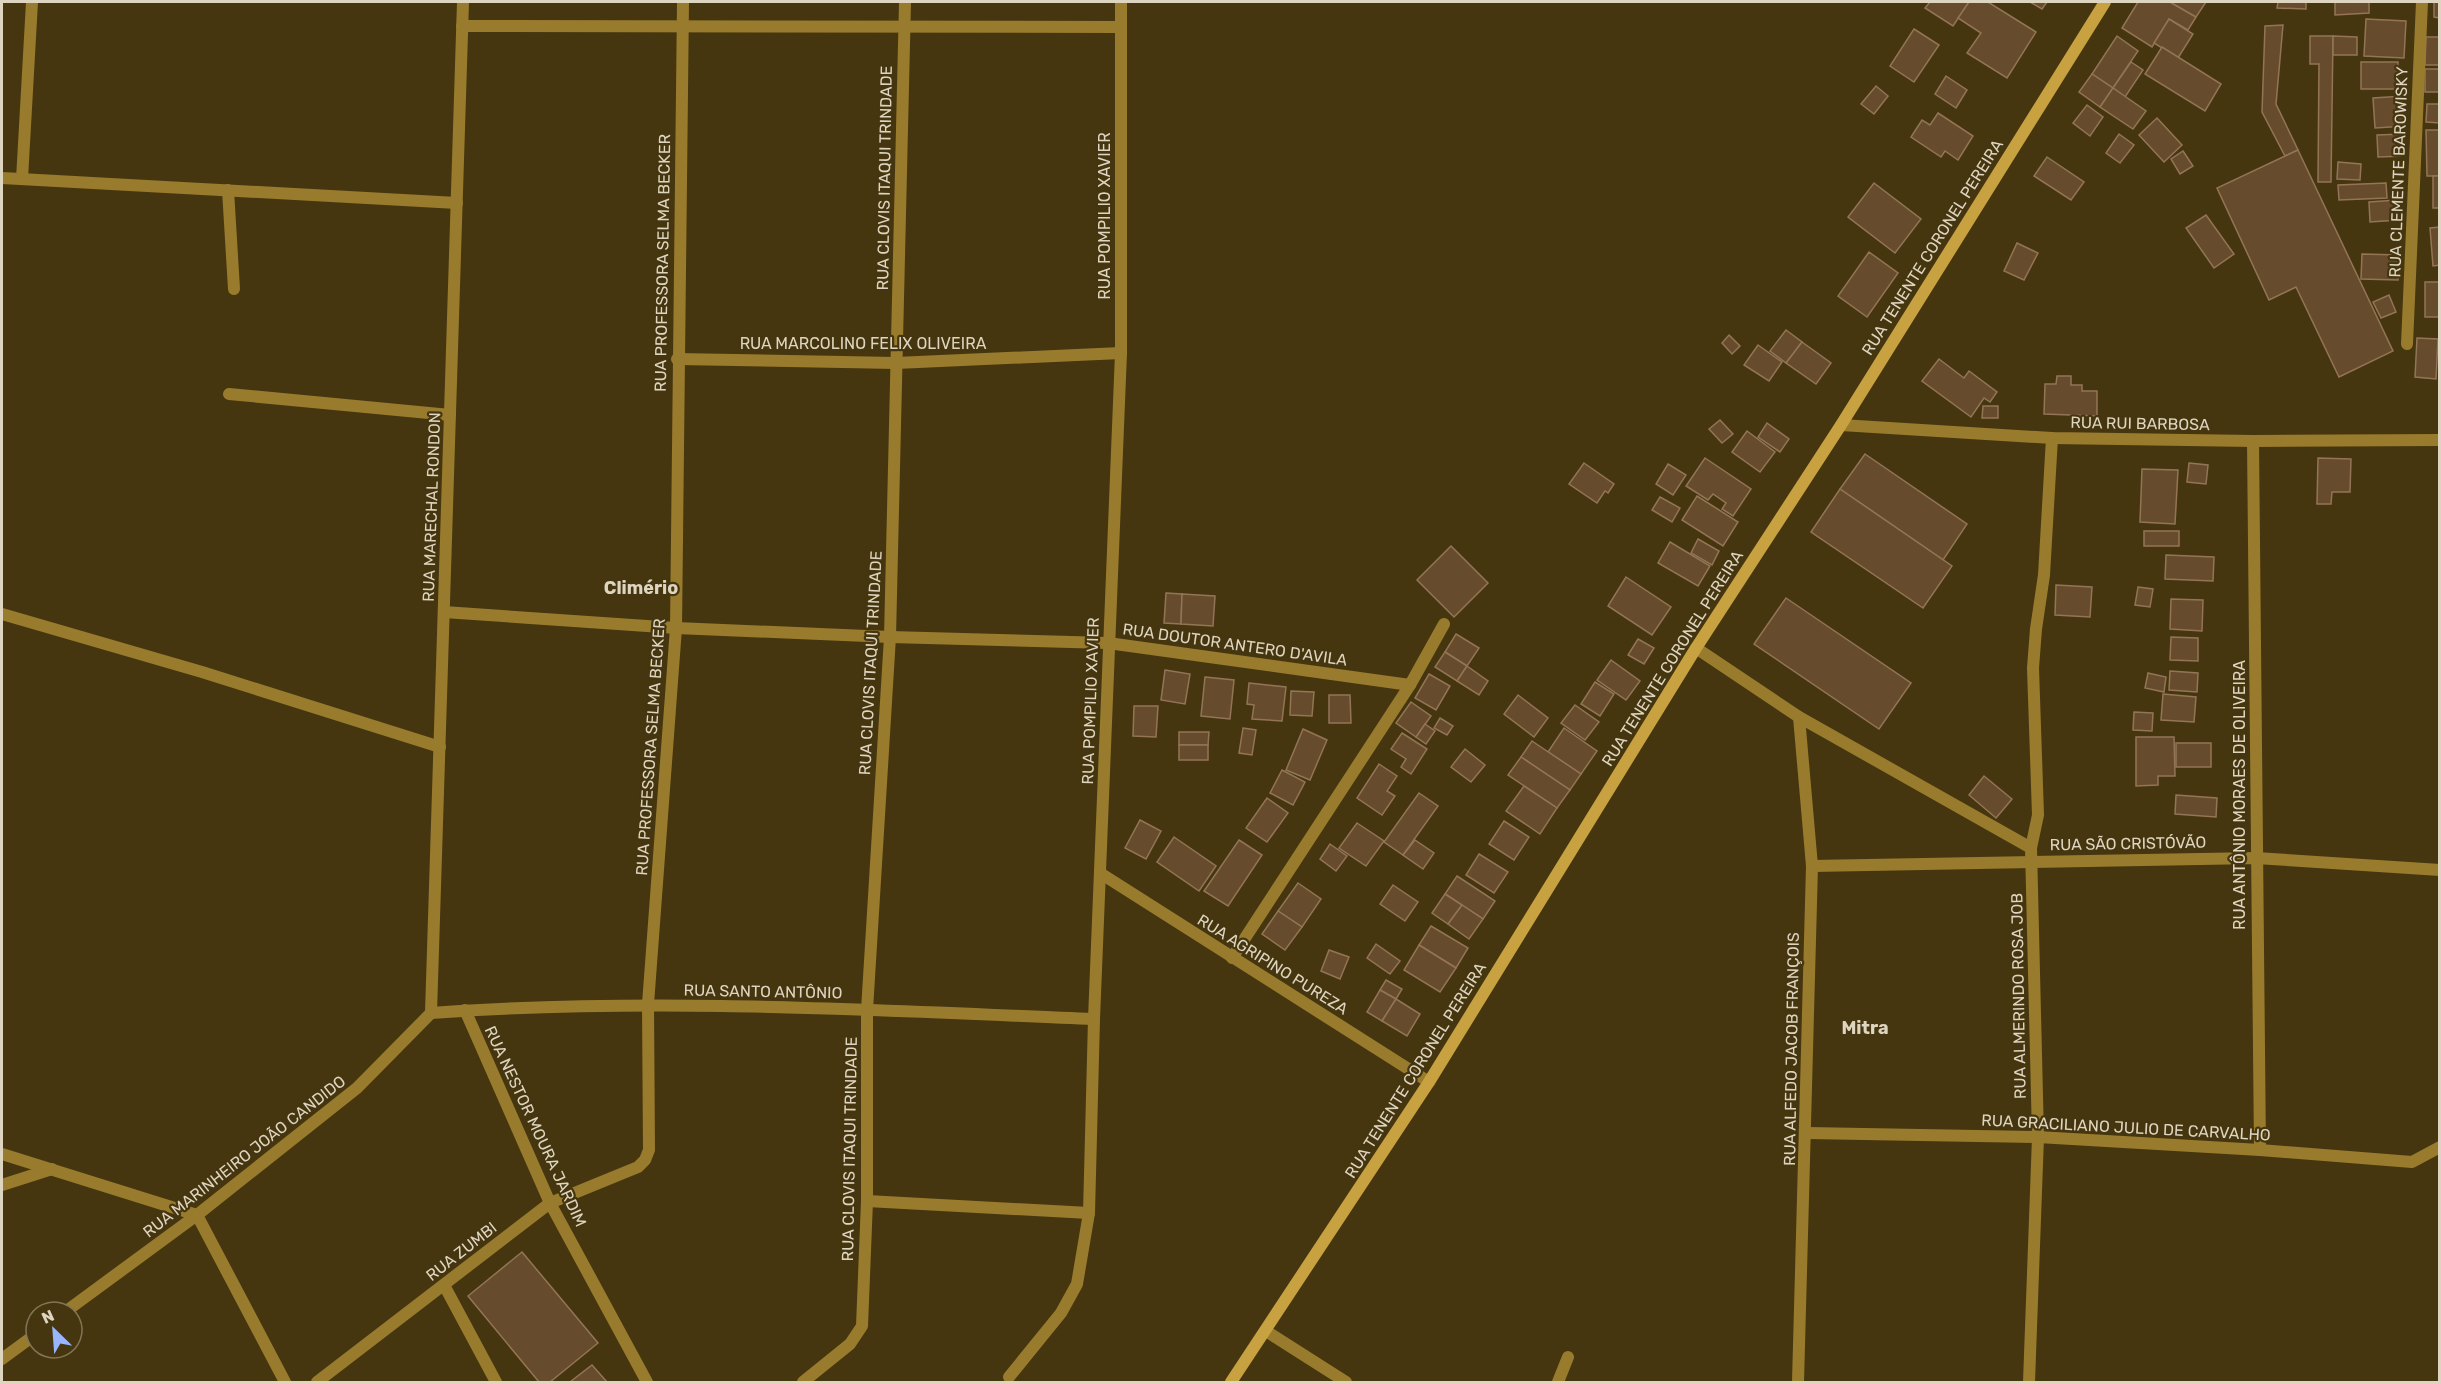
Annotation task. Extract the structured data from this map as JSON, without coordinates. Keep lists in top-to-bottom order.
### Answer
{
  "streets": {
    "main road": ["RUA TENENTE CORONEL PEREIRA"],
    "street": [
      "RUA CLEMENTE BAROWISKY",
      "RUA CLOVIS ITAQUI TRINDADE",
      "RUA POMPILIO XAVIER",
      "RUA PROFESSORA SELMA BECKER",
      "RUA MARCOLINO FELIX OLIVEIRA",
      "RUA RUI BARBOSA",
      "RUA MARECHAL RONDON",
      "RUA DOUTOR ANTERO D'AVILA",
      "RUA ANTÔNIO MORAES DE OLIVEIRA",
      "RUA SÃO CRISTÓVÃO",
      "RUA AGRIPINO PUREZA",
      "RUA SANTO ANTÔNIO",
      "RUA ALMERINDO ROSA JOB",
      "RUA ALFEDO JACOB FRANÇOIS",
      "RUA NESTOR MOURA JARDIM",
      "RUA GRACILIANO JULIO DE CARVALHO",
      "RUA MARINHEIRO JOÃO CANDIDO",
      "RUA ZUMBI"
    ]
  },
  "crossings": [
    ["RUA CLOVIS ITAQUI TRINDADE", "RUA MARCOLINO FELIX OLIVEIRA"],
    ["RUA CLOVIS ITAQUI TRINDADE", "RUA DOUTOR ANTERO D'AVILA"],
    ["RUA CLOVIS ITAQUI TRINDADE", "RUA SANTO ANTÔNIO"],
    ["RUA POMPILIO XAVIER", "RUA MARCOLINO FELIX OLIVEIRA"],
    ["RUA POMPILIO XAVIER", "RUA DOUTOR ANTERO D'AVILA"],
    ["RUA POMPILIO XAVIER", "RUA AGRIPINO PUREZA"],
    ["RUA POMPILIO XAVIER", "RUA SANTO ANTÔNIO"],
    ["RUA TENENTE CORONEL PEREIRA", "RUA RUI BARBOSA"],
    ["RUA TENENTE CORONEL PEREIRA", "RUA SÃO CRISTÓVÃO"],
    ["RUA TENENTE CORONEL PEREIRA", "RUA AGRIPINO PUREZA"],
    ["RUA PROFESSORA SELMA BECKER", "RUA MARCOLINO FELIX OLIVEIRA"],
    ["RUA PROFESSORA SELMA BECKER", "RUA DOUTOR ANTERO D'AVILA"],
    ["RUA PROFESSORA SELMA BECKER", "RUA SANTO ANTÔNIO"],
    ["RUA PROFESSORA SELMA BECKER", "RUA ZUMBI"],
    ["RUA RUI BARBOSA", "RUA ANTÔNIO MORAES DE OLIVEIRA"],
    ["RUA RUI BARBOSA", "RUA ALMERINDO ROSA JOB"],
    ["RUA MARECHAL RONDON", "RUA DOUTOR ANTERO D'AVILA"],
    ["RUA MARECHAL RONDON", "RUA SANTO ANTÔNIO"],
    ["RUA MARECHAL RONDON", "RUA MARINHEIRO JOÃO CANDIDO"],
    ["RUA ANTÔNIO MORAES DE OLIVEIRA", "RUA SÃO CRISTÓVÃO"],
    ["RUA ANTÔNIO MORAES DE OLIVEIRA", "RUA GRACILIANO JULIO DE CARVALHO"],
    ["RUA SÃO CRISTÓVÃO", "RUA ALMERINDO ROSA JOB"],
    ["RUA SÃO CRISTÓVÃO", "RUA ALFEDO JACOB FRANÇOIS"],
    ["RUA SANTO ANTÔNIO", "RUA NESTOR MOURA JARDIM"],
    ["RUA SANTO ANTÔNIO", "RUA MARINHEIRO JOÃO CANDIDO"],
    ["RUA ALMERINDO ROSA JOB", "RUA GRACILIANO JULIO DE CARVALHO"],
    ["RUA ALFEDO JACOB FRANÇOIS", "RUA GRACILIANO JULIO DE CARVALHO"],
    ["RUA NESTOR MOURA JARDIM", "RUA ZUMBI"]
  ],
  "districts": ["Climério", "Mitra"],
  "north": "top left"
}
